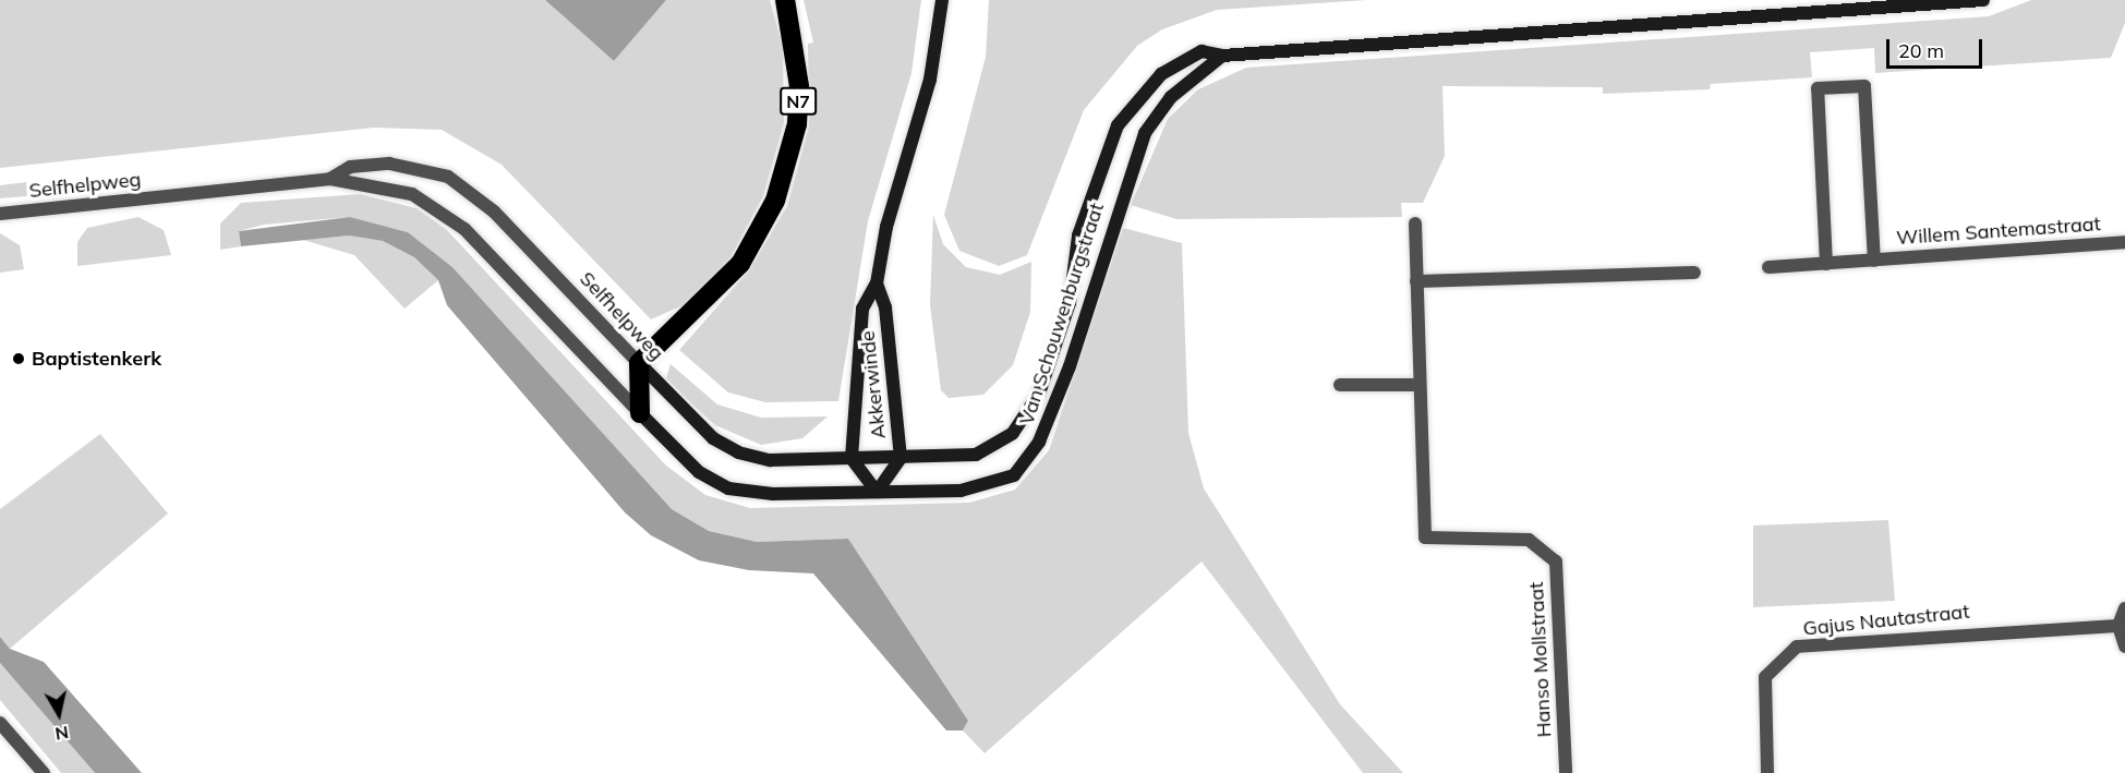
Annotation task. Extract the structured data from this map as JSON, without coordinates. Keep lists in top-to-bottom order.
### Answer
{
  "streets": {
    "highway": ["N7"],
    "street": [
      "Selfhelpweg",
      "Willem Santemastraat",
      "Van Schouwenburgstraat",
      "Akkerwinde",
      "Gajus Nautastraat",
      "Hanso Mollstraat"
    ]
  },
  "crossings": [
    ["N7", "Selfhelpweg"],
    ["Selfhelpweg", "Van Schouwenburgstraat"],
    ["Selfhelpweg", "Akkerwinde"],
    ["Van Schouwenburgstraat", "Akkerwinde"]
  ],
  "places": ["Baptistenkerk"],
  "scale_bar": "20 m",
  "north": "bottom"
}
